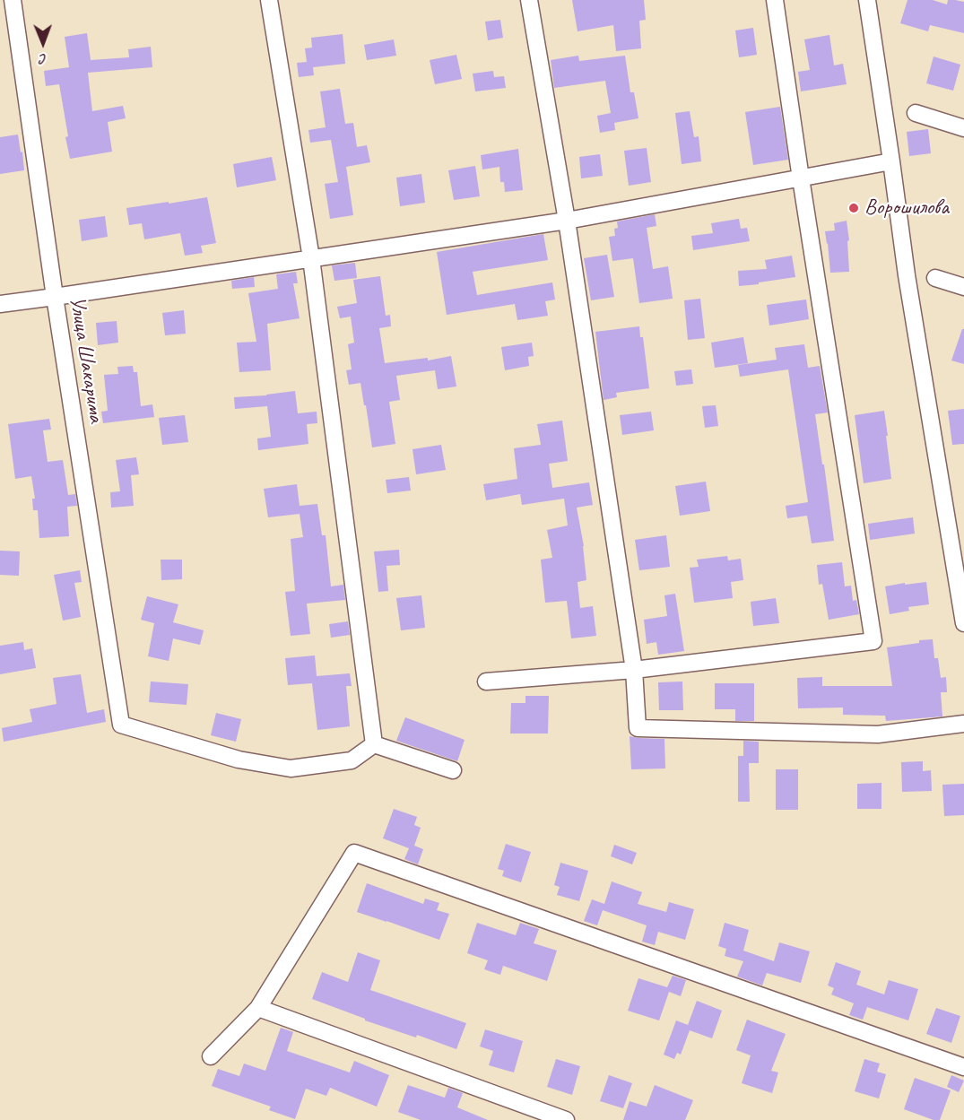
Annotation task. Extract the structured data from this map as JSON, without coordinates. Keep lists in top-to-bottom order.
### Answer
{
  "streets": {
    "street": ["Улица Шакарима"]
  },
  "places": ["Ворошилова"],
  "north": "bottom"
}
